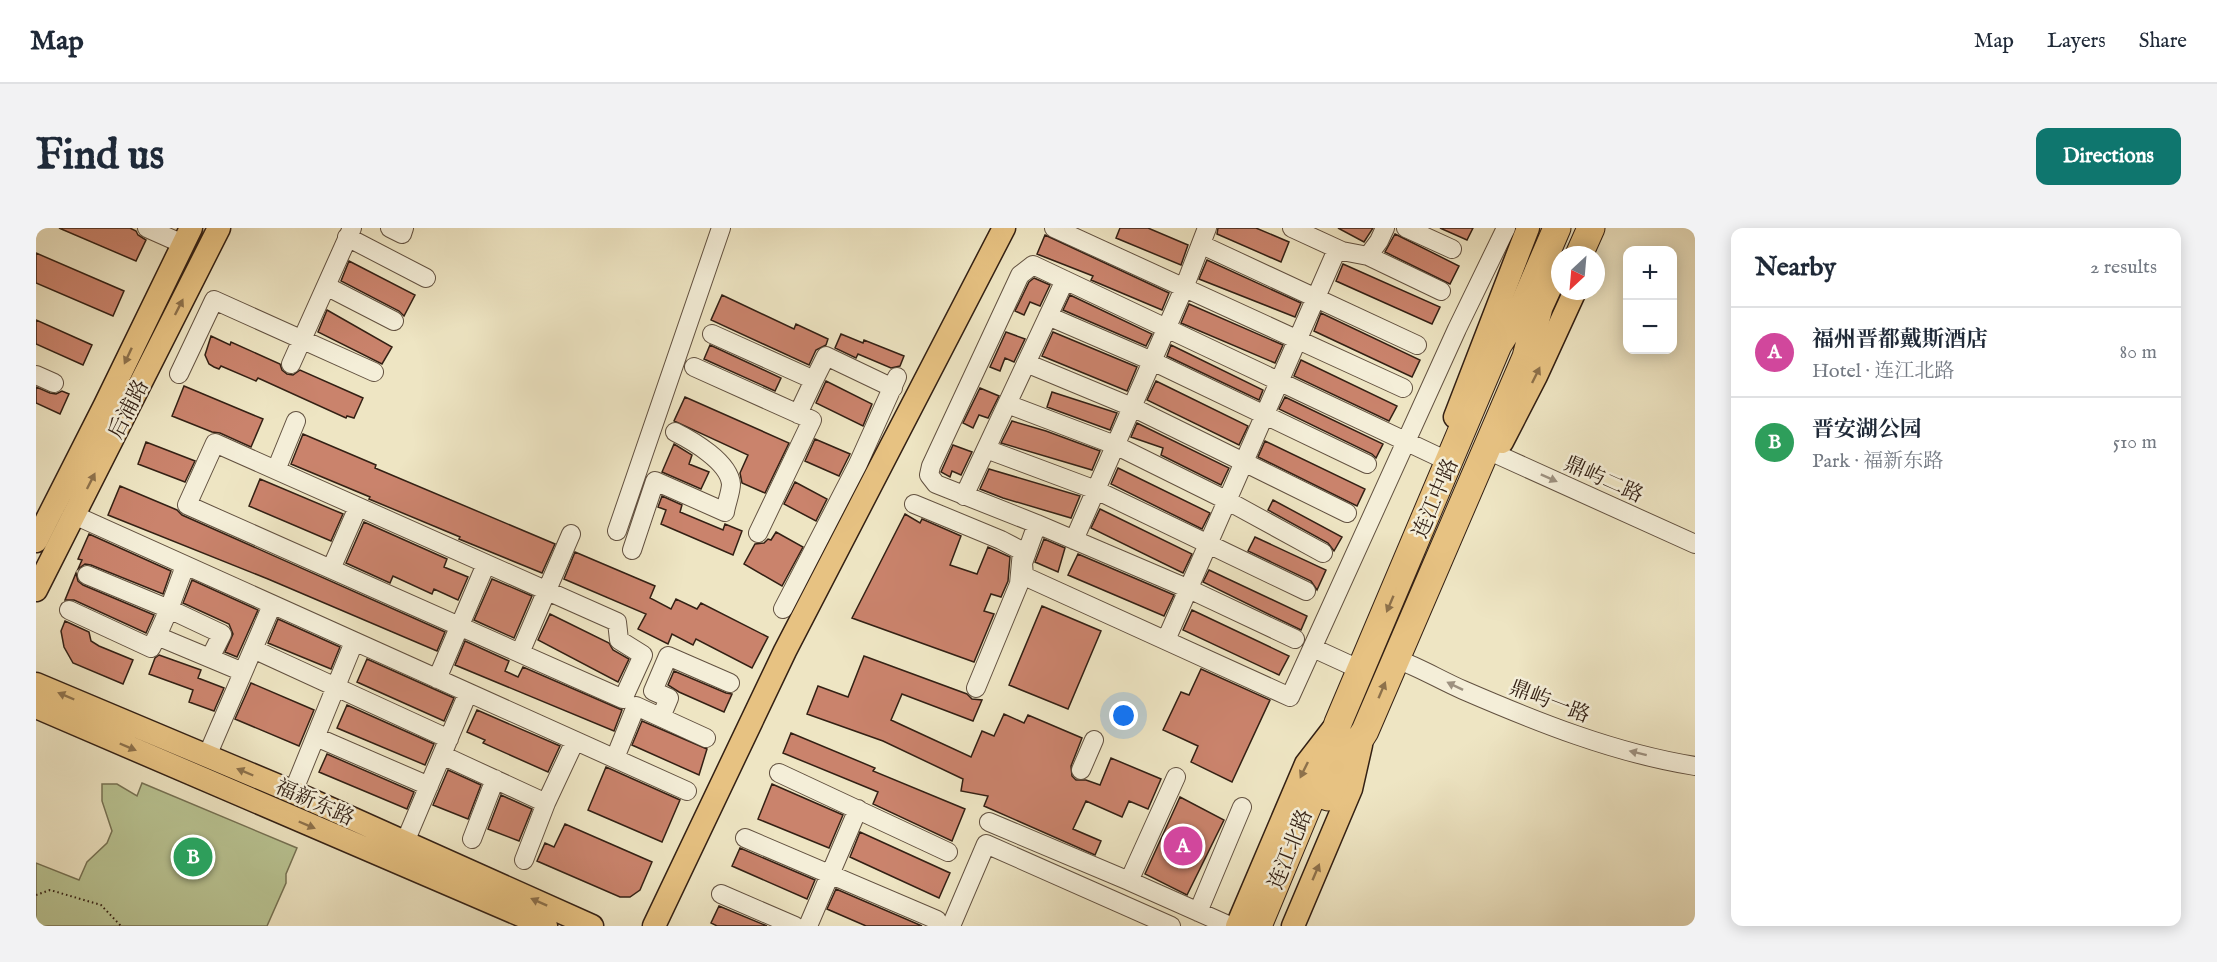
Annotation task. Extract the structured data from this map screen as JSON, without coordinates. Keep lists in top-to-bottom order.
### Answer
{
  "streets": {
    "highway": ["连江中路", "连江北路"],
    "main road": ["后浦路", "福新东路"],
    "street": ["鼎屿二路", "鼎屿一路"]
  },
  "crossings": [
    ["连江中路", "鼎屿一路"],
    ["连江中路", "连江北路"]
  ],
  "one_way": ["鼎屿二路", "鼎屿一路"],
  "north": "bottom left",
  "page": {
    "header": "Map",
    "nav": ["Map", "Layers", "Share"],
    "buttons": "Directions",
    "title": "Find us",
    "heading": ["Nearby", "2 results"],
    "map_buttons": ["+", "−"],
    "list": [
      {
        "mark": "A",
        "name": "福州晋都戴斯酒店",
        "note": "Hotel · 连江北路",
        "value": "80 m"
      },
      {
        "mark": "B",
        "name": "晋安湖公园",
        "note": "Park · 福新东路",
        "value": "510 m"
      }
    ],
    "pins": ["A", "B"]
  }
}
